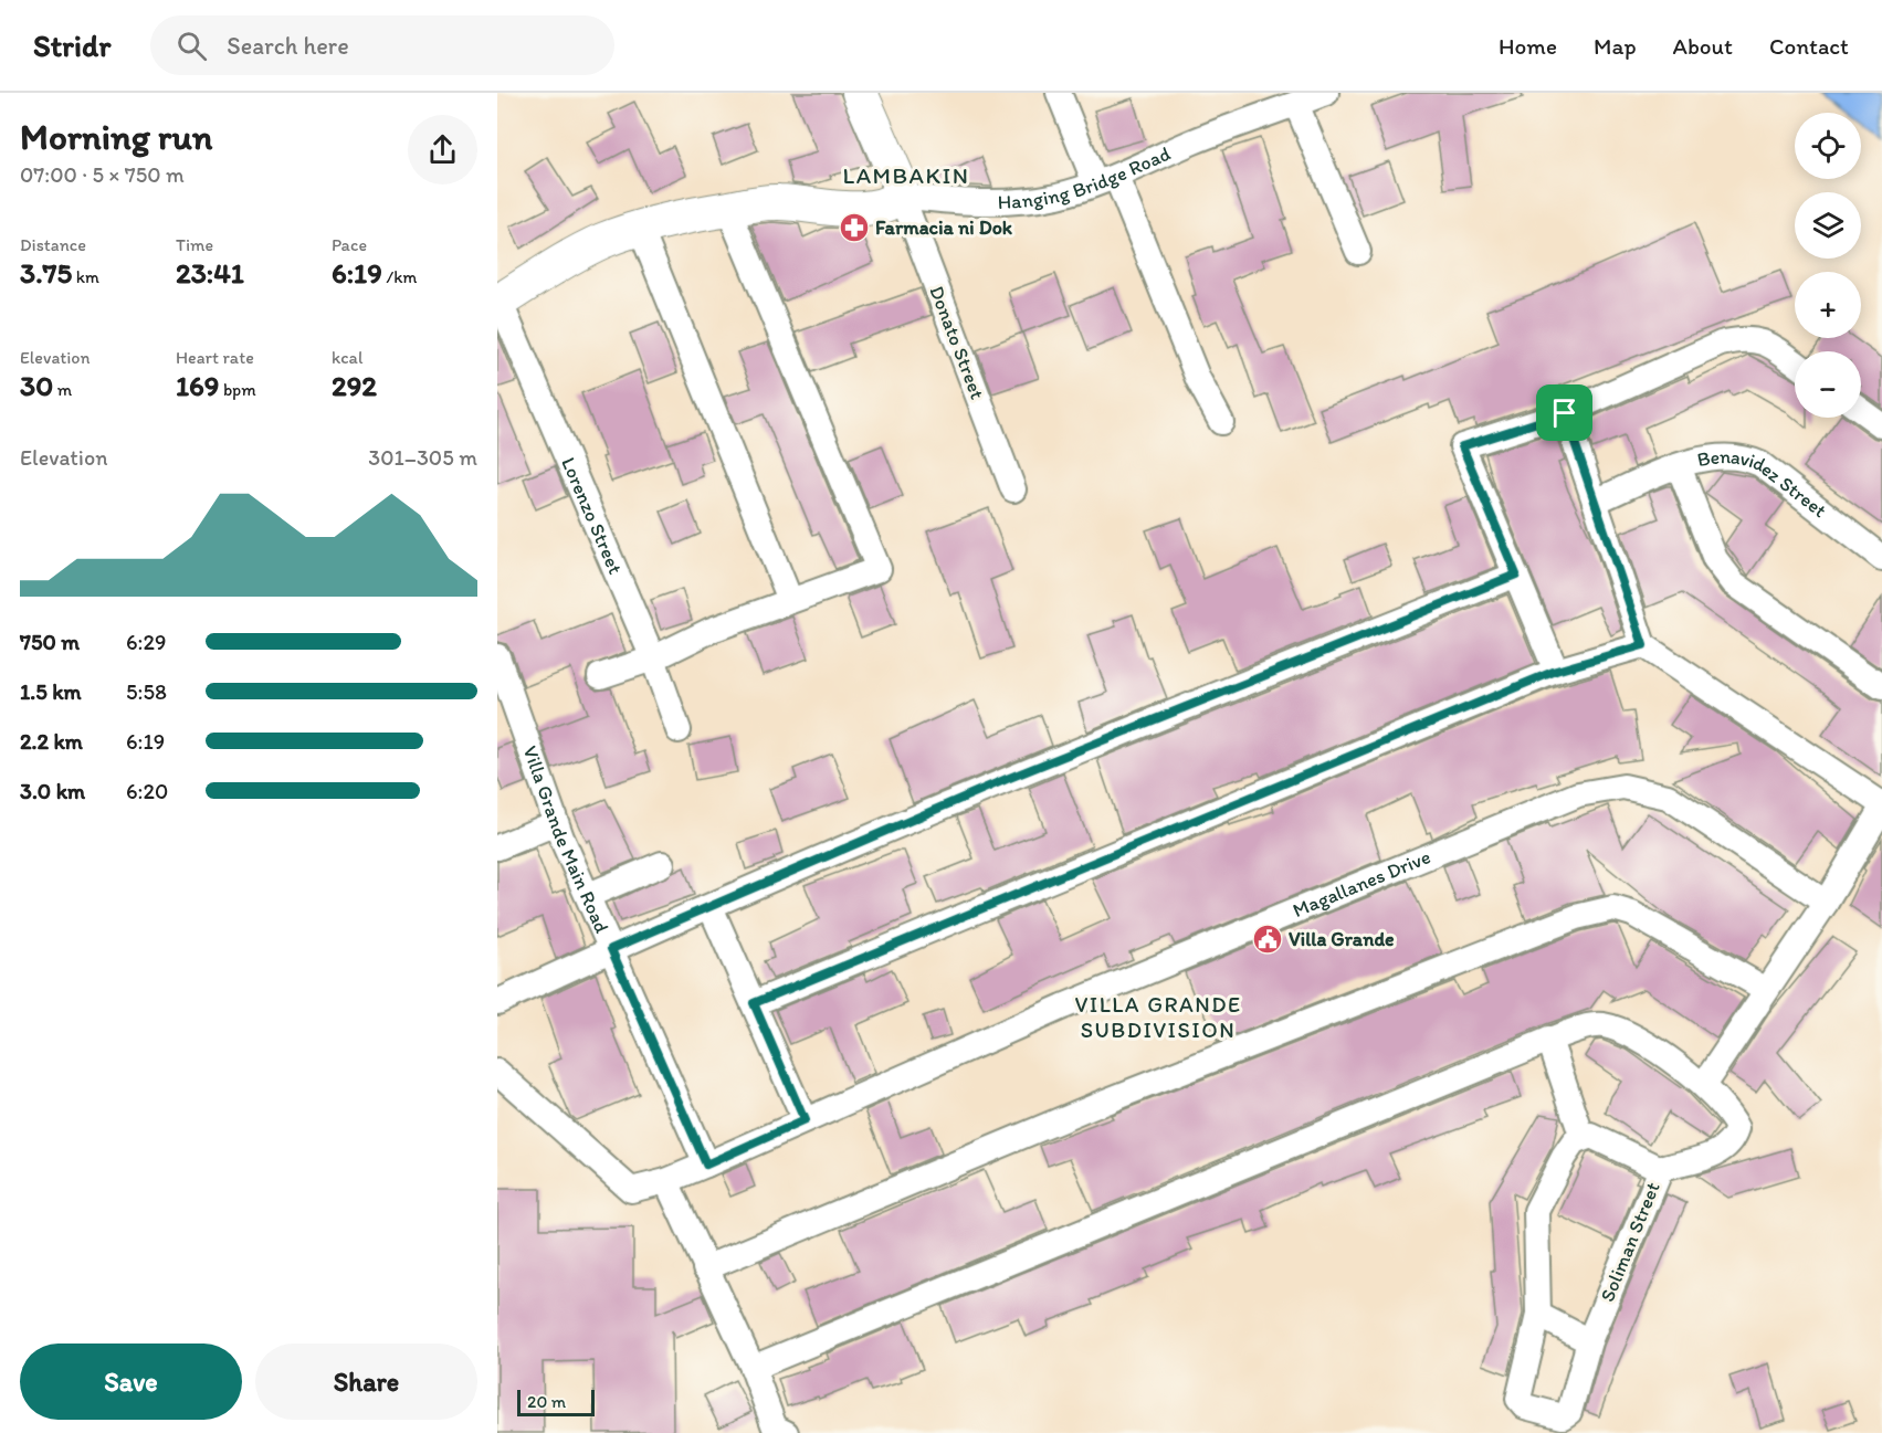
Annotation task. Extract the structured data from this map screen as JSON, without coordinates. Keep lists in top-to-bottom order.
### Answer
{
  "streets": {
    "street": [
      "Hanging Bridge Road",
      "Donato Street",
      "Benavidez Street",
      "Lorenzo Street",
      "Villa Grande Main Road",
      "Magallanes Drive",
      "Soliman Street"
    ]
  },
  "crossings": [
    ["Hanging Bridge Road", "Donato Street"],
    ["Villa Grande Main Road", "Magallanes Drive"]
  ],
  "districts": ["LAMBAKIN", "VILLA GRANDE SUBDIVISION"],
  "places": {
    "pharmacy": ["Farmacia ni Dok"],
    "public building": ["Villa Grande"]
  },
  "scale_bar": "20 m",
  "page": {
    "header": "Stridr",
    "search": "Search here",
    "nav": [
      "Home",
      "Map",
      "About",
      "Contact"
    ],
    "heading": ["Morning run", "07:00 · 5 × 750 m"],
    "map_buttons": ["+", "−"],
    "stats": [
      ["Distance", "3.75 km"],
      ["Time", "23:41"],
      ["Pace", "6:19 /km"],
      ["Elevation", "30 m"],
      ["Heart rate", "169 bpm"],
      ["kcal", "292"]
    ],
    "chart": ["Elevation", "301–305 m"],
    "list": [
      {
        "name": "750 m",
        "note": "6:29"
      },
      {
        "name": "1.5 km",
        "note": "5:58"
      },
      {
        "name": "2.2 km",
        "note": "6:19"
      },
      {
        "name": "3.0 km",
        "note": "6:20"
      }
    ],
    "buttons": ["Save", "Share"],
    "scale": "20 m"
  }
}
